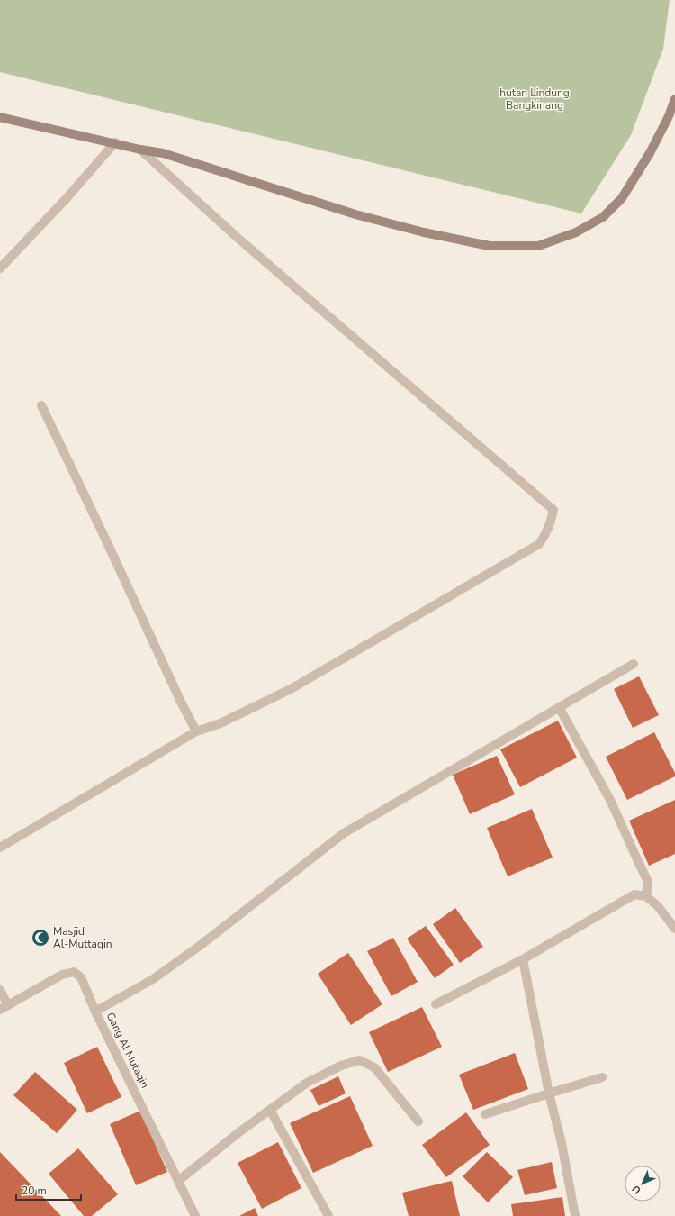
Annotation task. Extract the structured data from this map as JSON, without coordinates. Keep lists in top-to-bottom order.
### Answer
{
  "streets": {
    "street": ["Gang Al Mutaqin"]
  },
  "parks": ["hutan Lindung Bangkinang"],
  "places": {
    "mosque": ["Masjid Al-Muttaqin"]
  },
  "scale_bar": "20 m",
  "north": "bottom left"
}
